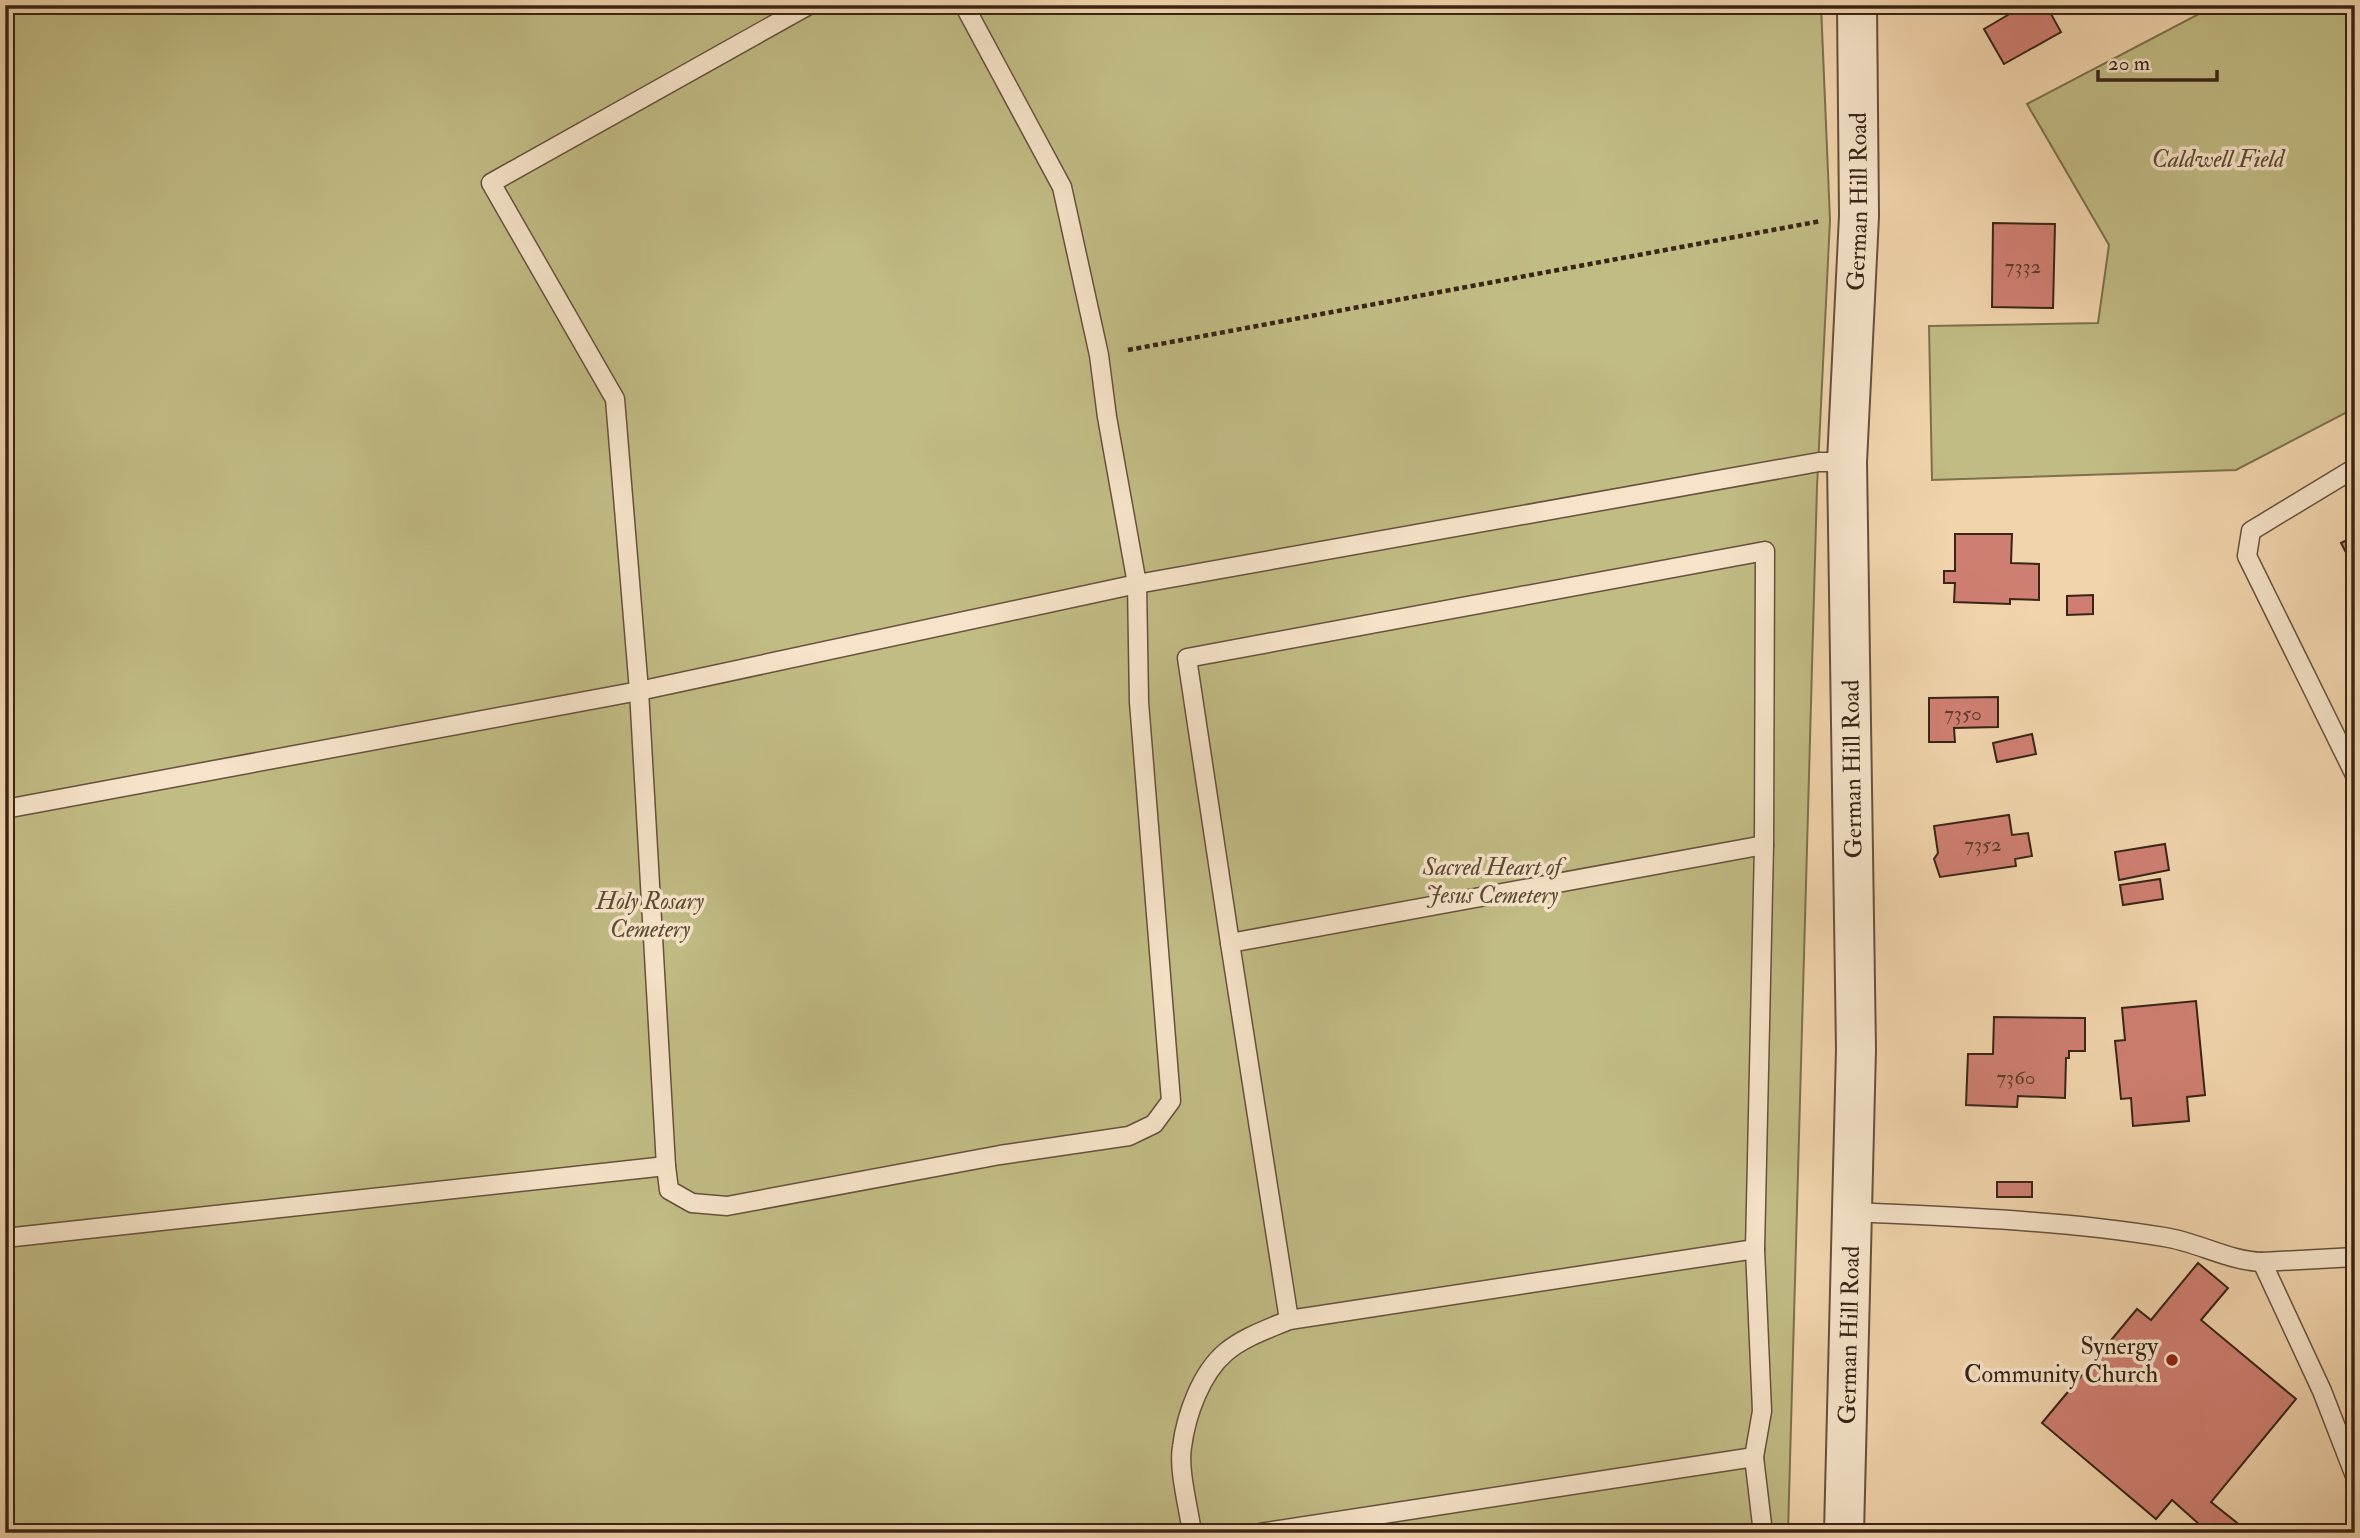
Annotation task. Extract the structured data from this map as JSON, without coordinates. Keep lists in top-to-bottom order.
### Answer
{
  "streets": {
    "street": ["German Hill Road"]
  },
  "parks": ["Caldwell Field", "Sacred Heart of Jesus Cemetery", "Holy Rosary Cemetery"],
  "places": ["Synergy Community Church"],
  "house_numbers": [
    "7332",
    "7350",
    "7352",
    "7360"
  ],
  "scale_bar": "20 m"
}
